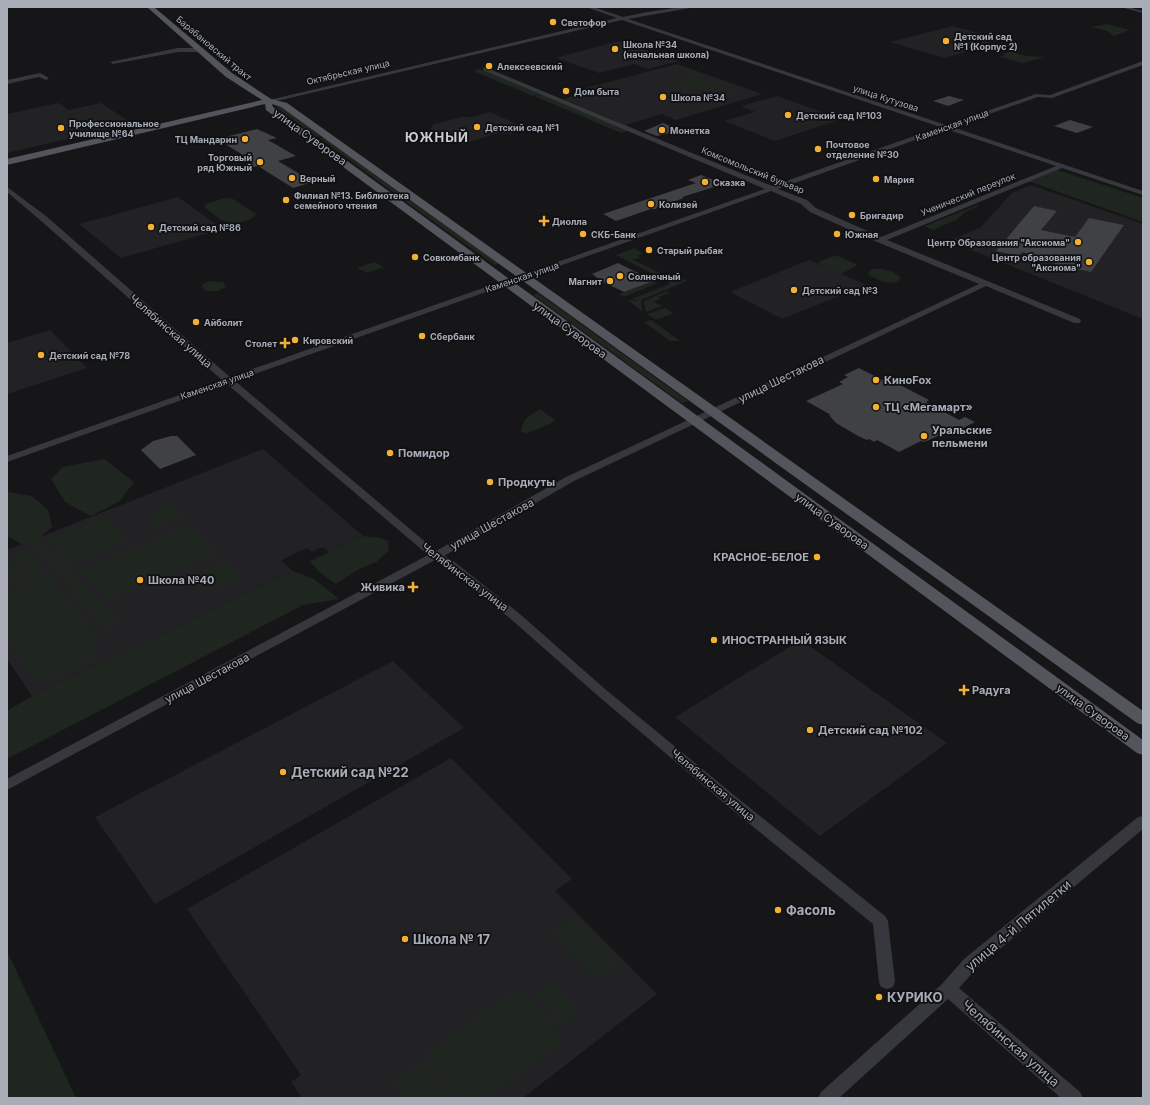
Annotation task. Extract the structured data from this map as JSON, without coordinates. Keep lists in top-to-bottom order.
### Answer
{
  "streets": {
    "main road": ["Барабановский тракт", "Октябрьская улица", "улица Суворова"],
    "street": [
      "улица Кутузова",
      "Каменская улица",
      "Комсомольский бульвар",
      "Ученический переулок",
      "Челябинская улица",
      "улица Шестакова",
      "улица 4-й Пятилетки"
    ]
  },
  "crossings": [
    ["Барабановский тракт", "Октябрьская улица"],
    ["Барабановский тракт", "улица Суворова"],
    ["Октябрьская улица", "улица Кутузова"],
    ["Октябрьская улица", "улица Суворова"],
    ["улица Кутузова", "Каменская улица"],
    ["улица Кутузова", "Ученический переулок"],
    ["Каменская улица", "улица Суворова"],
    ["Каменская улица", "Комсомольский бульвар"],
    ["Каменская улица", "Челябинская улица"],
    ["улица Суворова", "улица Шестакова"],
    ["Комсомольский бульвар", "Ученический переулок"],
    ["Комсомольский бульвар", "улица Шестакова"],
    ["Челябинская улица", "улица Шестакова"],
    ["Челябинская улица", "улица 4-й Пятилетки"]
  ],
  "districts": ["ЮЖНЫЙ"],
  "places": {
    "other": [
      "Светофор",
      "Детский сад №1 (Корпус 2)",
      "Школа №34 (начальная школа)",
      "Алексеевский",
      "Дом быта",
      "Школа №34",
      "Детский сад №103",
      "Детский сад №1",
      "Профессиональное училище №64",
      "Монетка",
      "ТЦ Мандарин",
      "Почтовое отделение №30",
      "Торговый ряд Южный",
      "Верный",
      "Мария",
      "Сказка",
      "Филиал №13. Библиотека семейного чтения",
      "Колизей",
      "Бригадир",
      "Детский сад №86",
      "СКБ-Банк",
      "Южная",
      "Центр Образования \"Аксиома\"",
      "Старый рыбак",
      "Совкомбанк",
      "Центр образования \"Аксиома\"",
      "Солнечный",
      "Магнит",
      "Детский сад №3",
      "Айболит",
      "Сбербанк",
      "Кировский",
      "Детский сад №78",
      "КиноFox",
      "ТЦ «Мегамарт»",
      "Уральские пельмени",
      "Помидор",
      "Продкуты",
      "КРАСНОЕ-БЕЛОЕ",
      "Школа №40",
      "ИНОСТРАННЫЙ ЯЗЫК",
      "Детский сад №102",
      "Детский сад №22",
      "Фасоль",
      "Школа № 17",
      "КУРИКО"
    ],
    "health": [
      "Диолла",
      "Столет",
      "Живика",
      "Радуга"
    ]
  }
}
